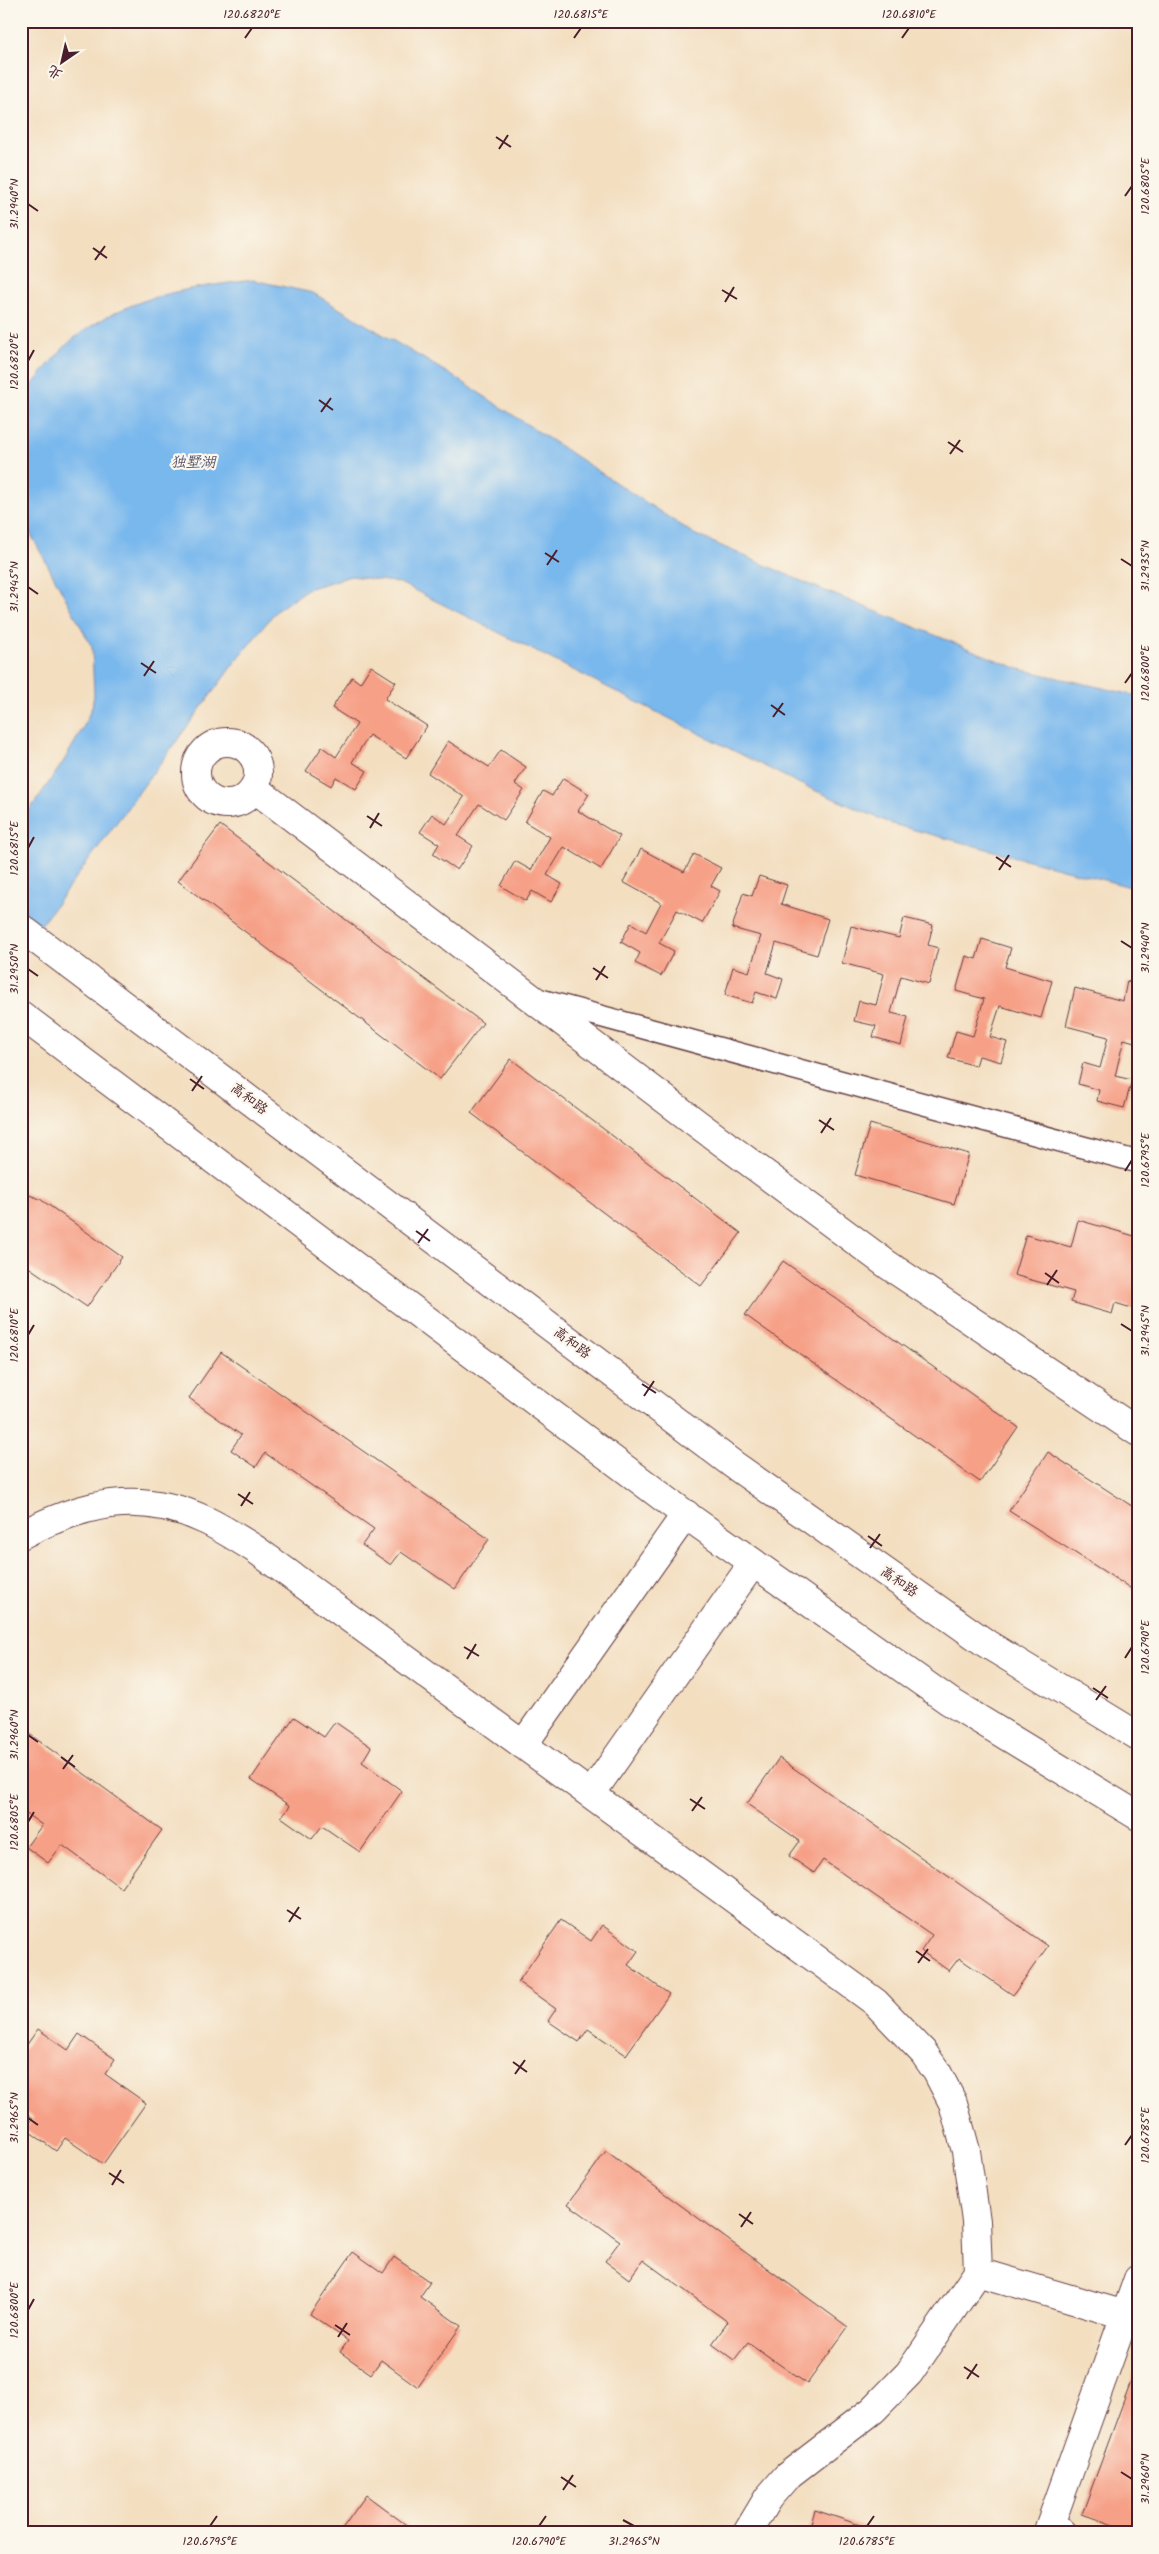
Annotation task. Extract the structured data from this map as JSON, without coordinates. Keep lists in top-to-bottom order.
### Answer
{
  "streets": {
    "street": ["高和路"]
  },
  "water": ["独墅湖"],
  "north": "bottom left",
  "coordinates": [
    "120.6820°E",
    "120.6815°E",
    "120.6810°E",
    "120.6805°E",
    "31.2940°N",
    "31.2935°N",
    "31.2945°N",
    "120.6800°E",
    "31.2950°N",
    "120.6795°E",
    "120.6790°E",
    "31.2960°N",
    "31.2965°N",
    "120.6785°E"
  ]
}
